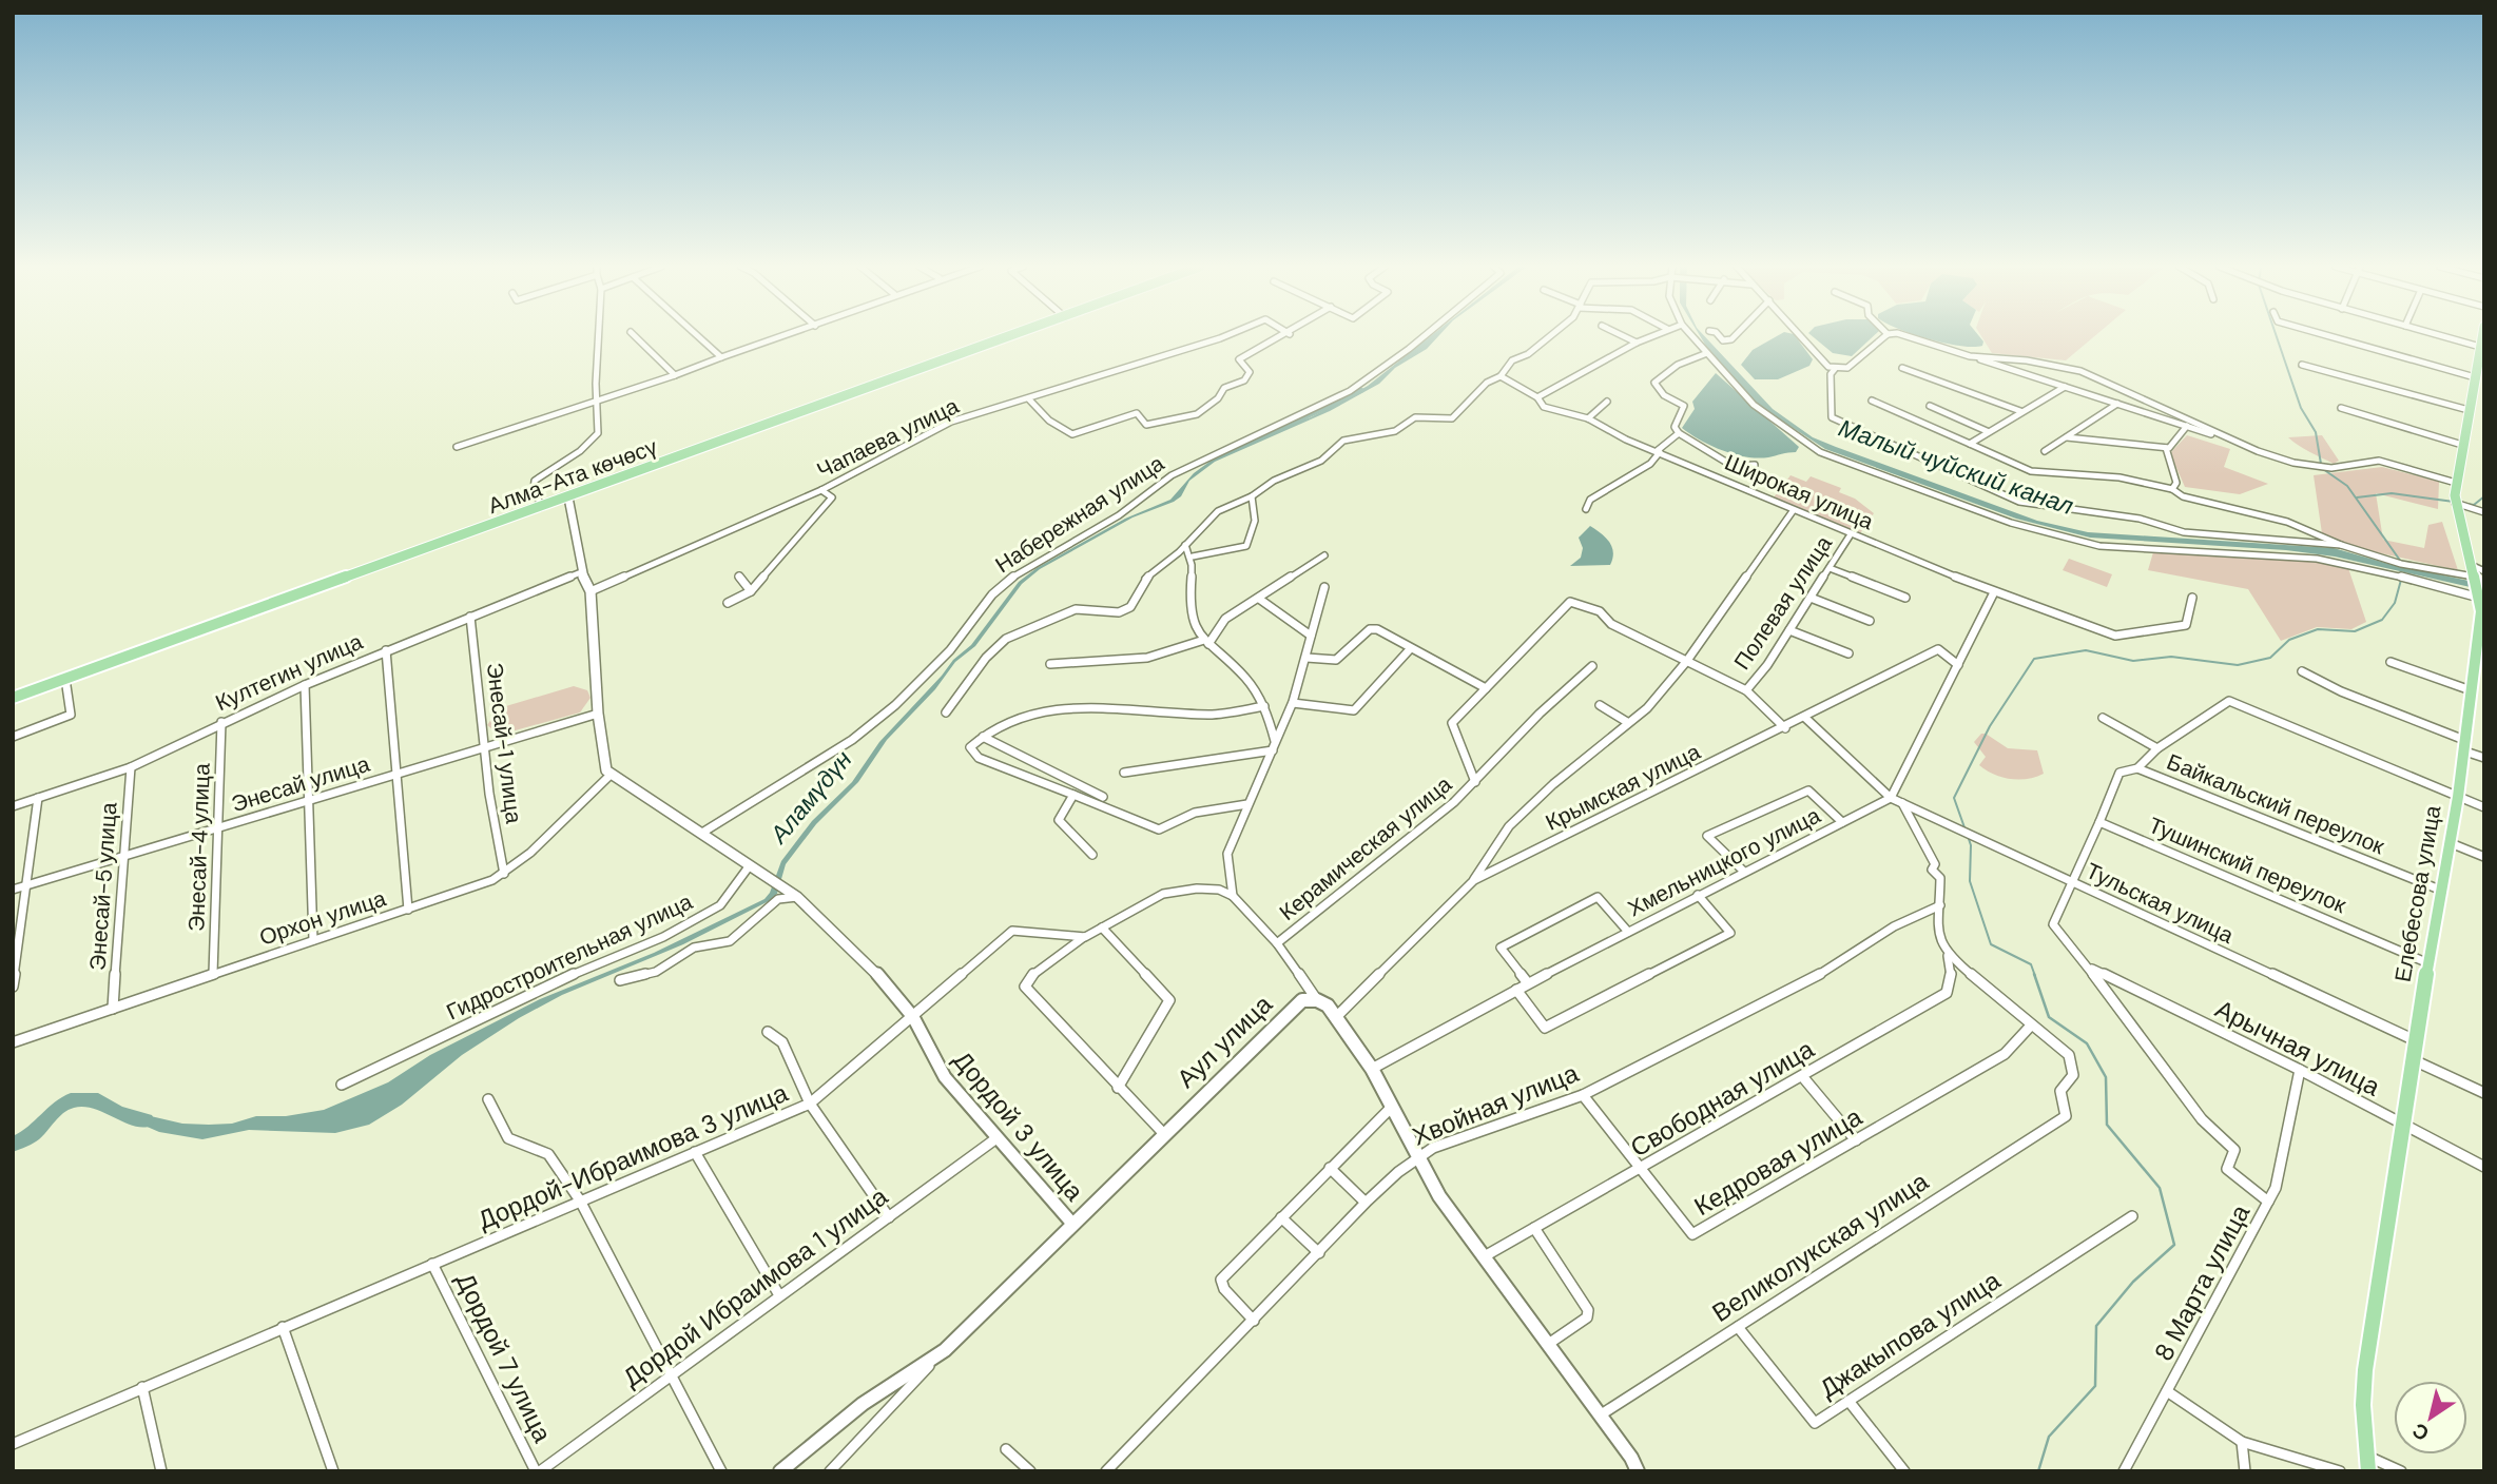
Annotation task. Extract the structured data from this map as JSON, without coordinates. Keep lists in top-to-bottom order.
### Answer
{
  "streets": {
    "main road": ["Алма-Ата көчөсү", "Елебесова улица", "Аул улица"],
    "street": [
      "Чапаева улица",
      "Широкая улица",
      "Набережная улица",
      "Полевая улица",
      "Култегин улица",
      "Энесай-1 улица",
      "Энесай улица",
      "Крымская улица",
      "Байкальский переулок",
      "Энесай-4 улица",
      "Керамическая улица",
      "Хмельницкого улица",
      "Тушинский переулок",
      "Энесай-5 улица",
      "Тульская улица",
      "Орхон улица",
      "Гидростроительная улица",
      "Арычная улица",
      "Свободная улица",
      "Хвойная улица",
      "Дордой 3 улица",
      "Дордой-Ибраимова 3 улица",
      "Кедровая улица",
      "Великолукская улица",
      "8 Марта улица",
      "Дордой Ибраимова 1 улица",
      "Джакыпова улица",
      "Дордой 7 улица"
    ]
  },
  "crossings": [
    ["Широкая улица", "Полевая улица"],
    ["Култегин улица", "Энесай-1 улица"],
    ["Култегин улица", "Энесай-4 улица"],
    ["Култегин улица", "Энесай-5 улица"],
    ["Энесай-1 улица", "Энесай улица"],
    ["Энесай-1 улица", "Орхон улица"],
    ["Энесай улица", "Энесай-4 улица"],
    ["Энесай улица", "Энесай-5 улица"],
    ["Крымская улица", "Тульская улица"],
    ["Байкальский переулок", "Елебесова улица"],
    ["Энесай-4 улица", "Орхон улица"],
    ["Хмельницкого улица", "Тульская улица"],
    ["Тушинский переулок", "Елебесова улица"],
    ["Энесай-5 улица", "Орхон улица"],
    ["Елебесова улица", "Тульская улица"],
    ["Елебесова улица", "Арычная улица"],
    ["Тульская улица", "8 Марта улица"],
    ["Гидростроительная улица", "Дордой 3 улица"],
    ["Аул улица", "Дордой 3 улица"],
    ["Арычная улица", "8 Марта улица"],
    ["Свободная улица", "Кедровая улица"],
    ["Хвойная улица", "Кедровая улица"],
    ["Дордой 3 улица", "Дордой-Ибраимова 3 улица"],
    ["Дордой 3 улица", "Дордой Ибраимова 1 улица"],
    ["Дордой-Ибраимова 3 улица", "Дордой 7 улица"],
    ["Кедровая улица", "Великолукская улица"],
    ["Великолукская улица", "Джакыпова улица"],
    ["Дордой Ибраимова 1 улица", "Дордой 7 улица"]
  ],
  "water": ["Малый чуйский канал", "Аламүдүн"],
  "north": "bottom left"
}
